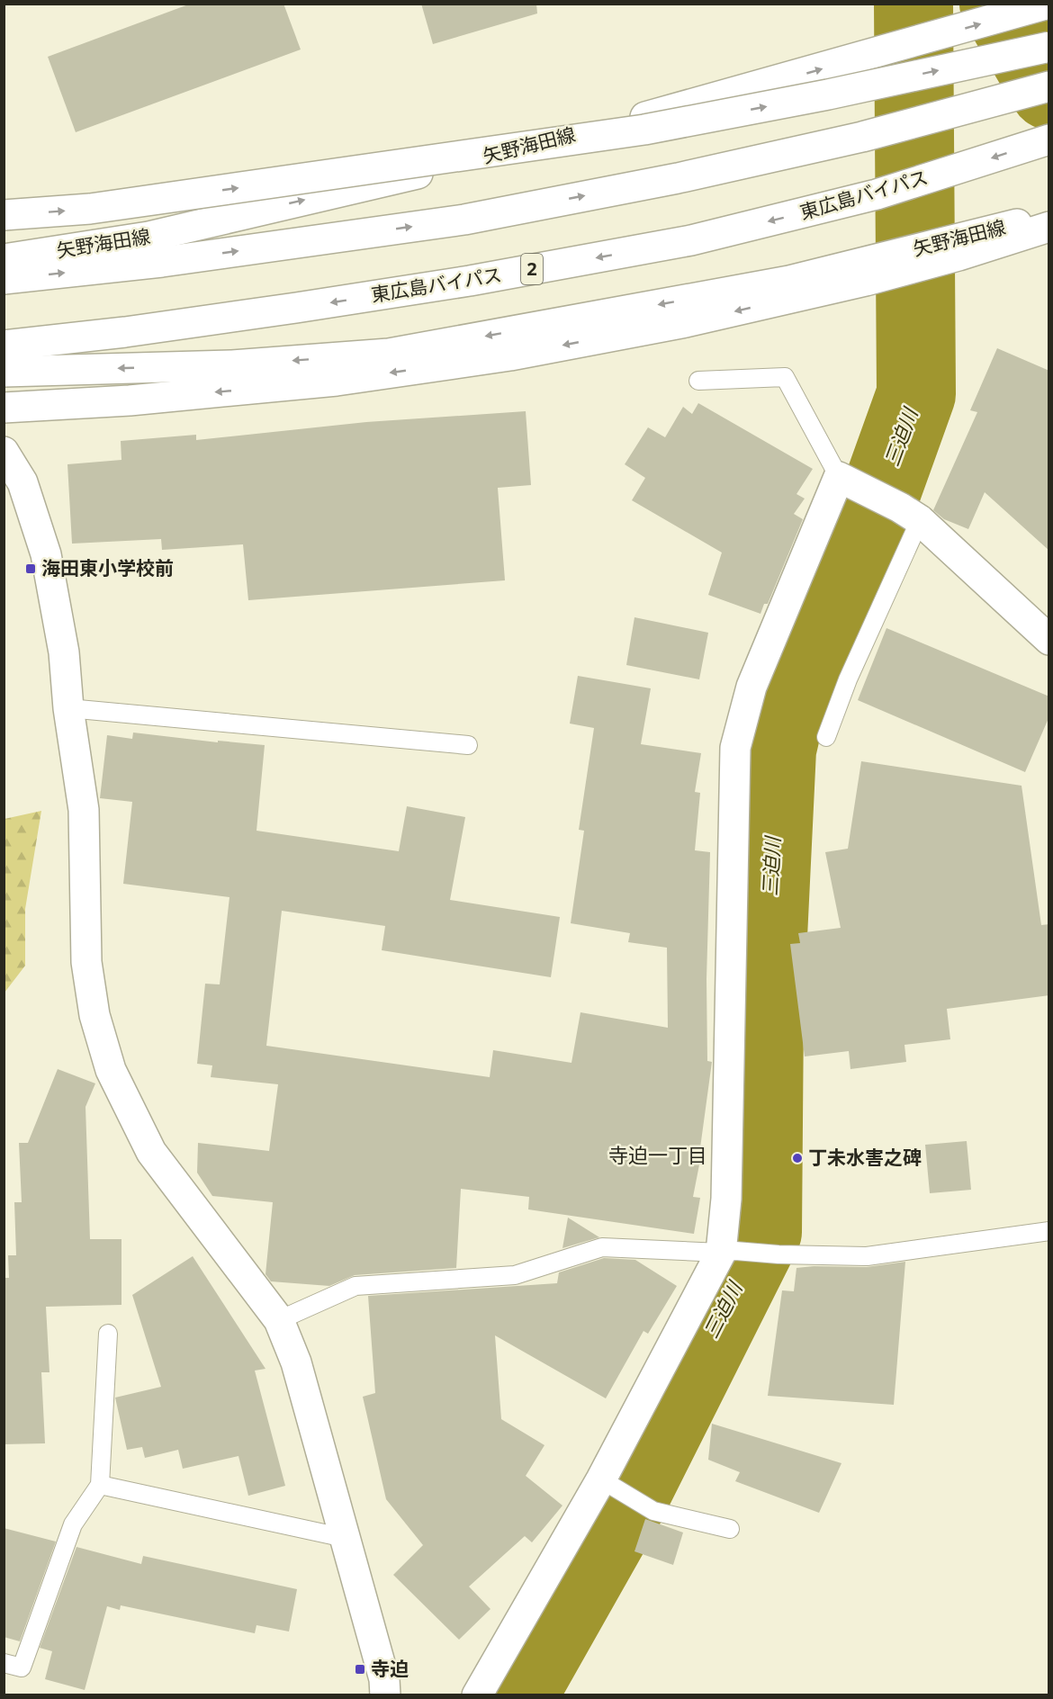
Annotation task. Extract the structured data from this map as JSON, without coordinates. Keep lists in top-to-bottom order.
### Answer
{
  "streets": {
    "main road": ["矢野海田線", "東広島バイパス", "2"]
  },
  "districts": ["寺迫一丁目"],
  "water": ["三迫川"],
  "places": {
    "transit": ["海田東小学校前", "寺迫"],
    "other": ["丁未水害之碑"]
  }
}
